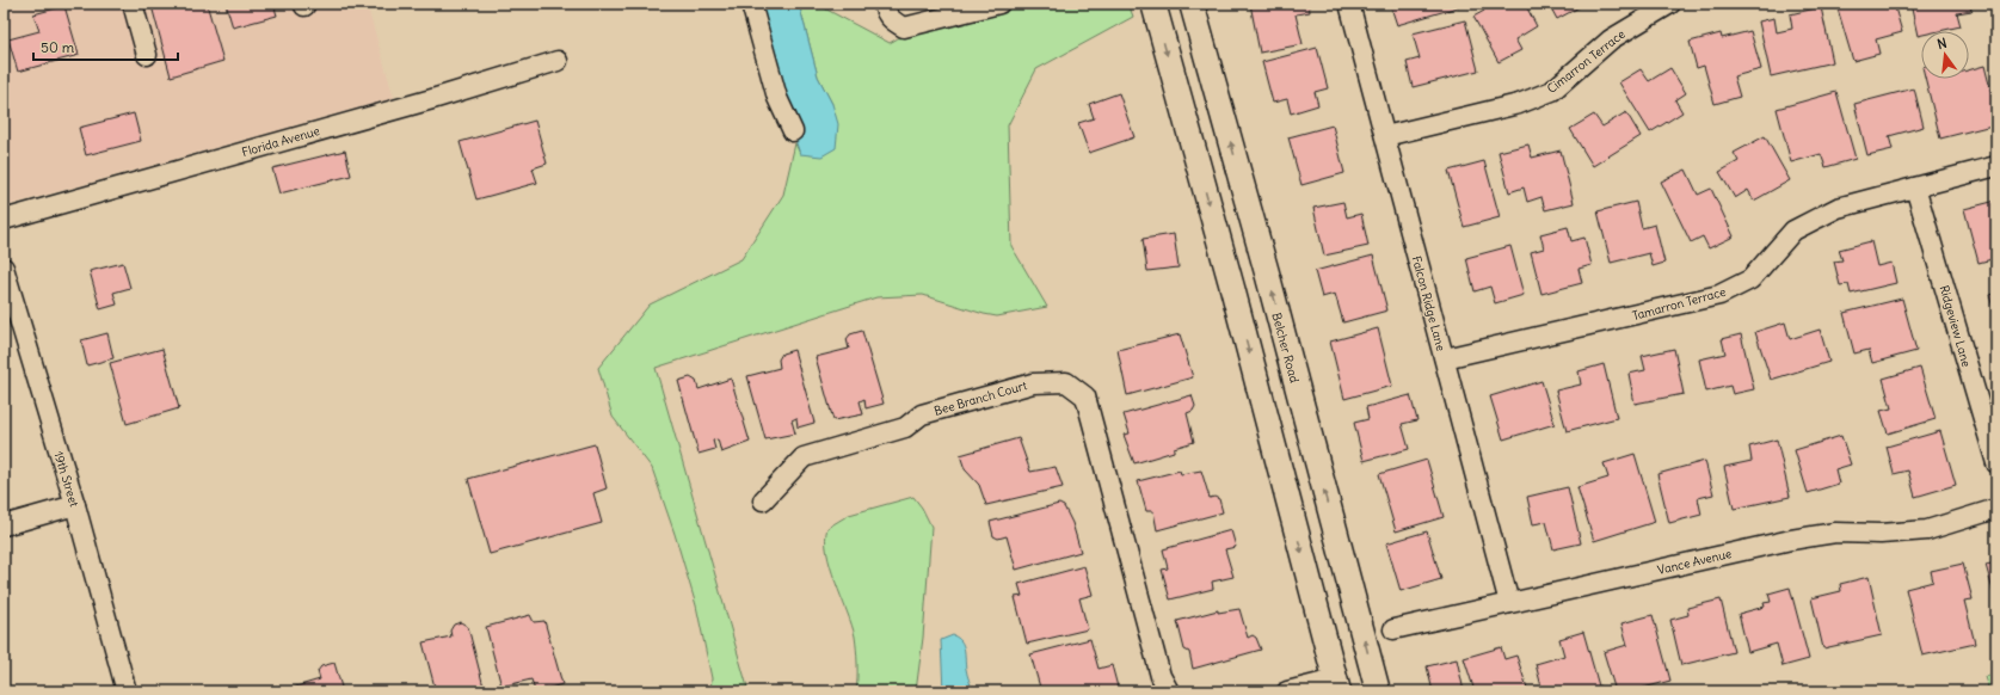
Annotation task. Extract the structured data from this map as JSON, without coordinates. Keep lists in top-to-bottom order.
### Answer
{
  "streets": {
    "main road": ["Belcher Road"],
    "street": [
      "Cimarron Terrace",
      "Florida Avenue",
      "Falcon Ridge Lane",
      "Tamarron Terrace",
      "Ridgeview Lane",
      "Bee Branch Court",
      "19th Street",
      "Vance Avenue"
    ]
  },
  "crossings": [
    ["Cimarron Terrace", "Falcon Ridge Lane"],
    ["Falcon Ridge Lane", "Tamarron Terrace"],
    ["Falcon Ridge Lane", "Vance Avenue"],
    ["Tamarron Terrace", "Ridgeview Lane"]
  ],
  "scale_bar": "50 m",
  "north": "top"
}
